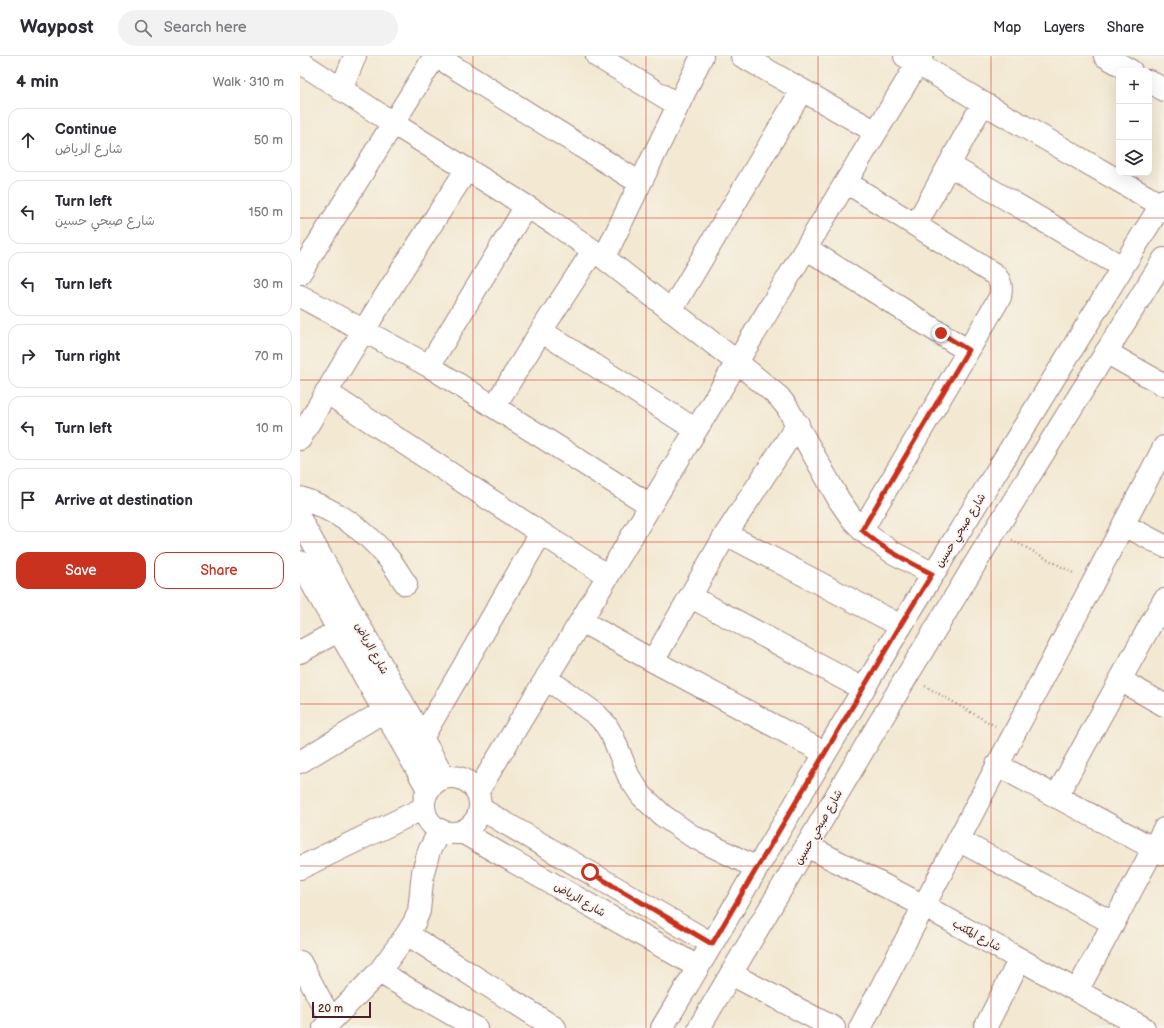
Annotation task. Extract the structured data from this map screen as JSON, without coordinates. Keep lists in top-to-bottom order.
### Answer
{
  "streets": {
    "street": ["شارع صبحي حسين", "شارع الرياض", "شارع المكتب"]
  },
  "crossings": [
    ["شارع صبحي حسين", "شارع الرياض"],
    ["شارع صبحي حسين", "شارع المكتب"]
  ],
  "scale_bar": "20 m",
  "page": {
    "header": "Waypost",
    "search": "Search here",
    "nav": ["Map", "Layers", "Share"],
    "heading": ["4 min", "Walk · 310 m"],
    "map_buttons": ["+", "−"],
    "list": [
      ["Continue", "شارع الرياض", "50 m"],
      ["Turn left", "شارع صبحي حسين", "150 m"],
      ["Turn left", "30 m"],
      ["Turn right", "70 m"],
      ["Turn left", "10 m"],
      "Arrive at destination"
    ],
    "buttons": ["Save", "Share"],
    "scale": "20 m"
  }
}
